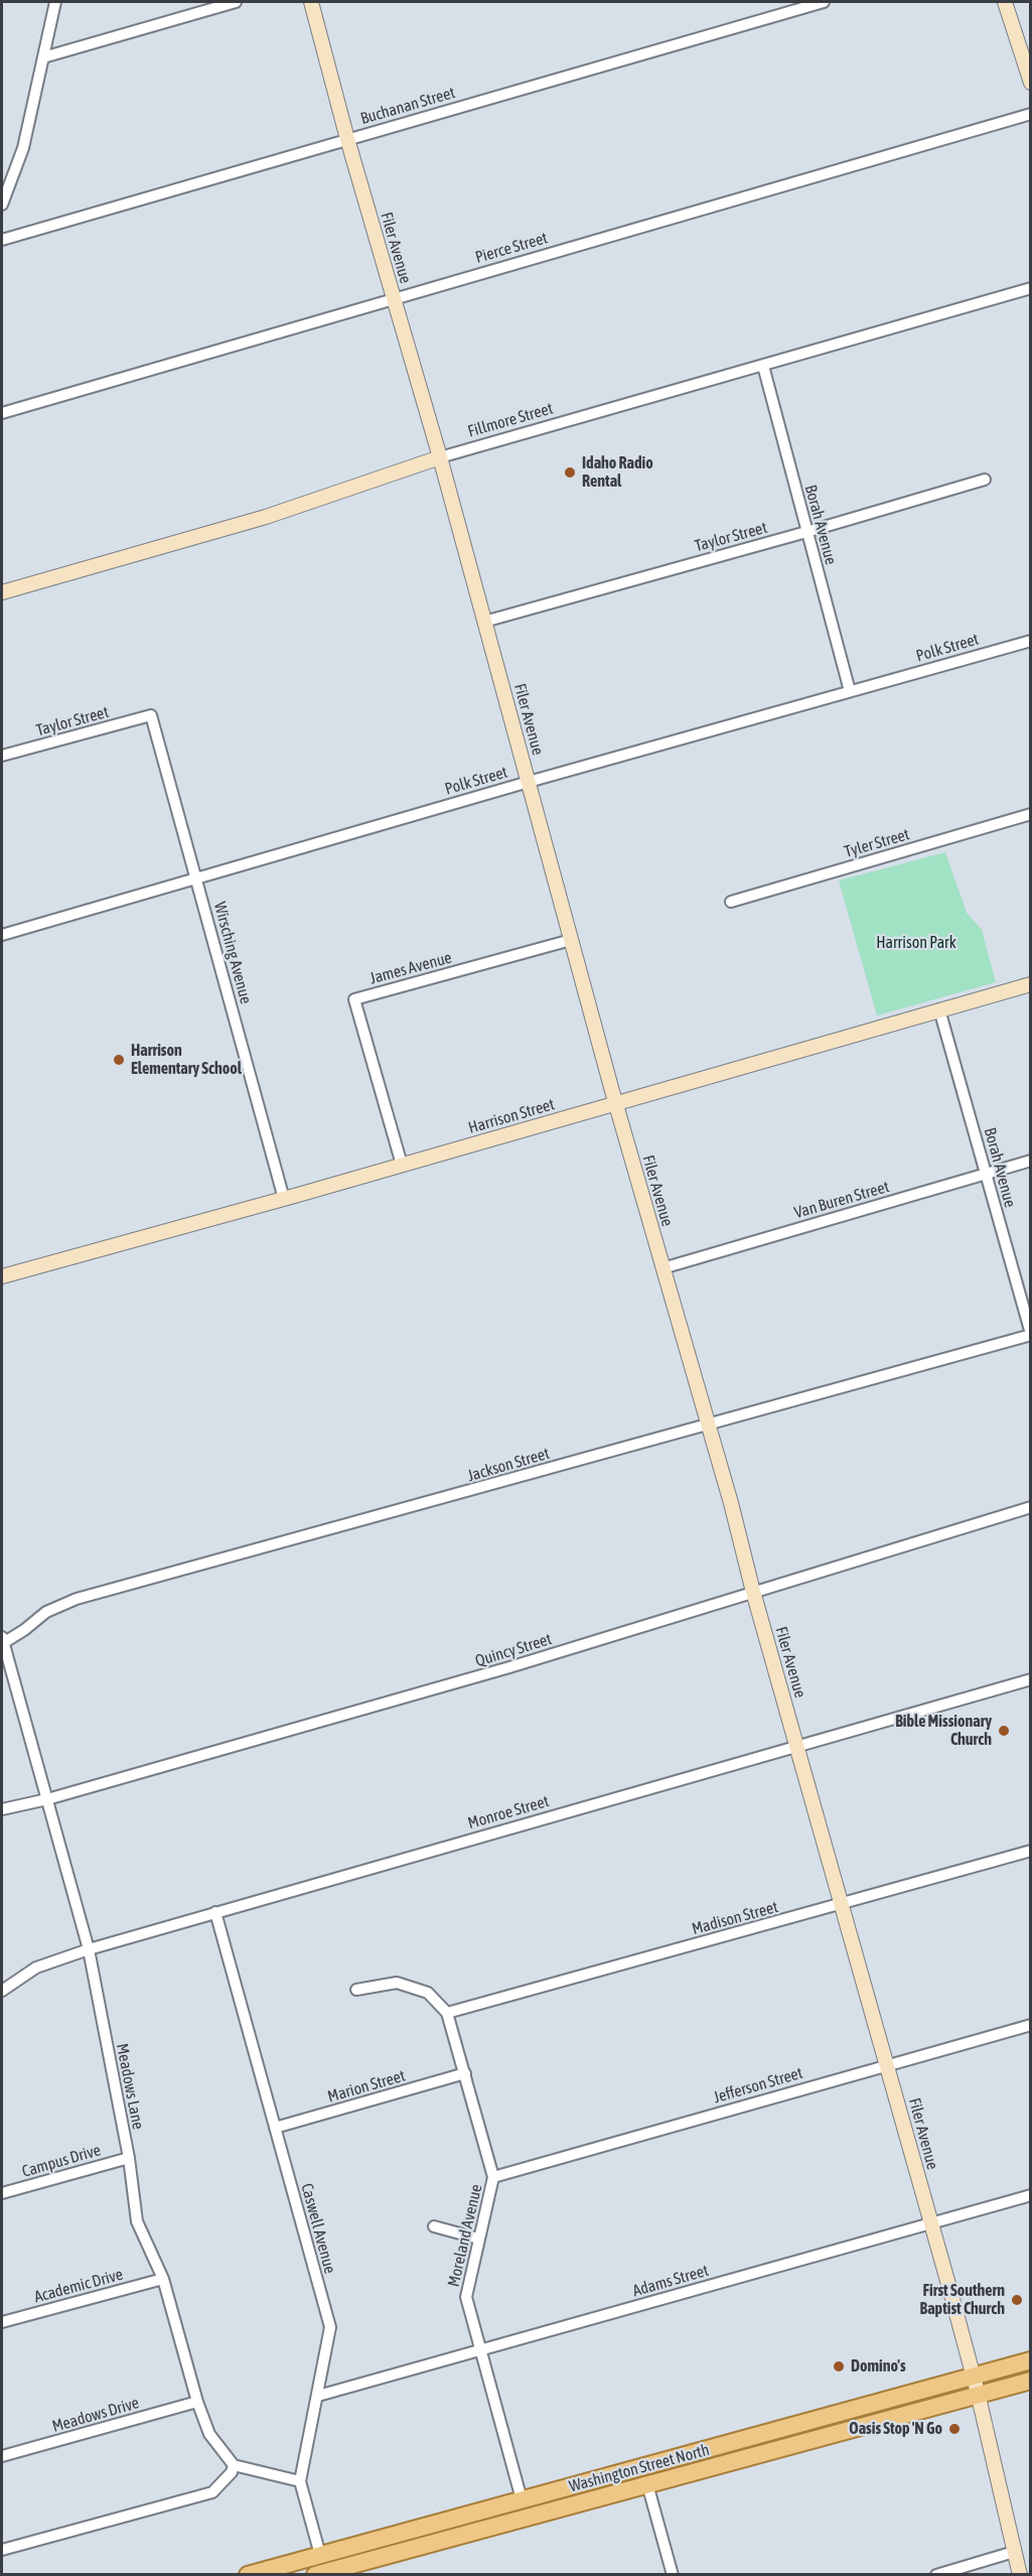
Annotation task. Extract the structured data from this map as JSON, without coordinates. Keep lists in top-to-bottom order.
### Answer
{
  "streets": {
    "main road": ["Washington Street North"],
    "street": [
      "Buchanan Street",
      "Filer Avenue",
      "Pierce Street",
      "Fillmore Street",
      "Borah Avenue",
      "Taylor Street",
      "Polk Street",
      "Tyler Street",
      "Wirsching Avenue",
      "James Avenue",
      "Harrison Street",
      "Van Buren Street",
      "Jackson Street",
      "Quincy Street",
      "Monroe Street",
      "Madison Street",
      "Jefferson Street",
      "Meadows Lane",
      "Marion Street",
      "Campus Drive",
      "Caswell Avenue",
      "Moreland Avenue",
      "Adams Street",
      "Academic Drive",
      "Meadows Drive"
    ]
  },
  "crossings": [
    ["Buchanan Street", "Filer Avenue"],
    ["Filer Avenue", "Pierce Street"],
    ["Filer Avenue", "Fillmore Street"],
    ["Filer Avenue", "Taylor Street"],
    ["Filer Avenue", "Polk Street"],
    ["Filer Avenue", "James Avenue"],
    ["Filer Avenue", "Harrison Street"],
    ["Filer Avenue", "Van Buren Street"],
    ["Filer Avenue", "Jackson Street"],
    ["Filer Avenue", "Quincy Street"],
    ["Filer Avenue", "Monroe Street"],
    ["Filer Avenue", "Madison Street"],
    ["Filer Avenue", "Jefferson Street"],
    ["Filer Avenue", "Adams Street"],
    ["Filer Avenue", "Washington Street North"],
    ["Fillmore Street", "Borah Avenue"],
    ["Borah Avenue", "Taylor Street"],
    ["Borah Avenue", "Polk Street"],
    ["Borah Avenue", "Harrison Street"],
    ["Borah Avenue", "Van Buren Street"],
    ["Borah Avenue", "Jackson Street"],
    ["Taylor Street", "Wirsching Avenue"],
    ["Polk Street", "Wirsching Avenue"],
    ["Wirsching Avenue", "Harrison Street"],
    ["James Avenue", "Harrison Street"],
    ["Jackson Street", "Meadows Lane"],
    ["Quincy Street", "Meadows Lane"],
    ["Monroe Street", "Meadows Lane"],
    ["Monroe Street", "Caswell Avenue"],
    ["Madison Street", "Moreland Avenue"],
    ["Jefferson Street", "Moreland Avenue"],
    ["Meadows Lane", "Campus Drive"],
    ["Meadows Lane", "Academic Drive"],
    ["Meadows Lane", "Meadows Drive"],
    ["Marion Street", "Caswell Avenue"],
    ["Marion Street", "Moreland Avenue"],
    ["Caswell Avenue", "Adams Street"],
    ["Caswell Avenue", "Washington Street North"],
    ["Moreland Avenue", "Adams Street"],
    ["Moreland Avenue", "Washington Street North"]
  ],
  "parks": ["Harrison Park"],
  "places": [
    "Idaho Radio Rental",
    "Harrison Elementary School",
    "Bible Missionary Church",
    "First Southern Baptist Church",
    "Domino's",
    "Oasis Stop 'N Go"
  ]
}
